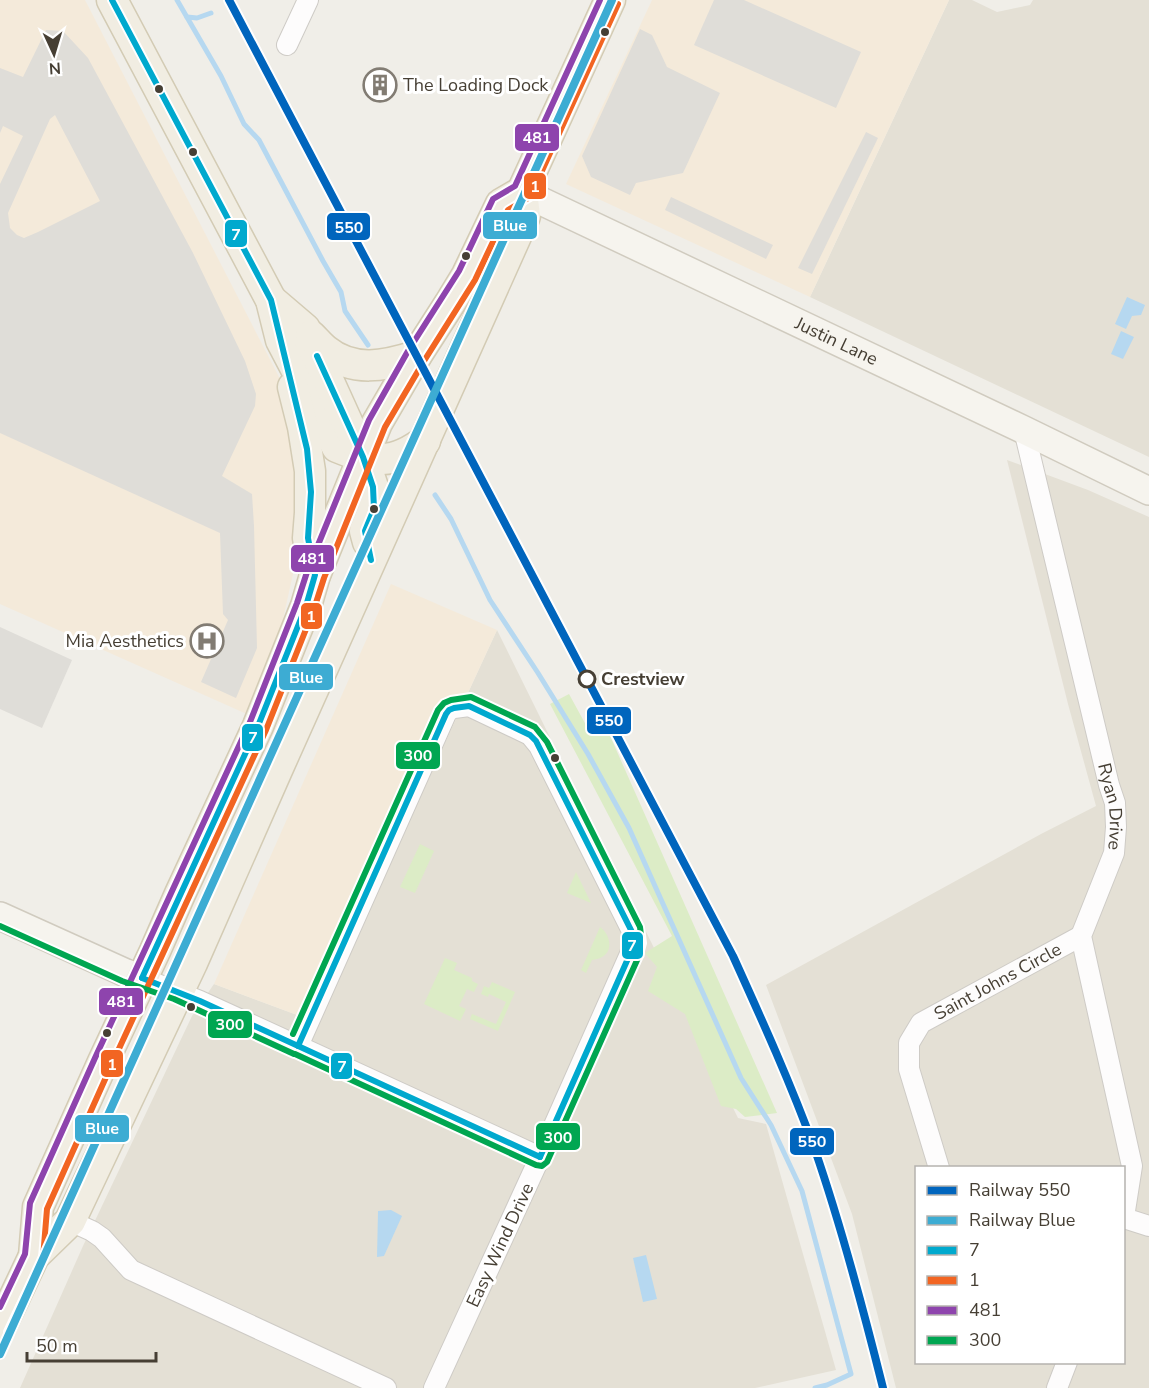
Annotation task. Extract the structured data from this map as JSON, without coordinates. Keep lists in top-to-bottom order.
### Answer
{
  "streets": {
    "street": [
      "Justin Lane",
      "Ryan Drive",
      "Saint Johns Circle",
      "Easy Wind Drive"
    ]
  },
  "crossings": [
    ["Justin Lane", "Ryan Drive"],
    ["Ryan Drive", "Saint Johns Circle"]
  ],
  "places": {
    "building": ["The Loading Dock"],
    "hospital": ["Mia Aesthetics"],
    "other": ["Crestview"]
  },
  "lines": [
    "rail line 550",
    "rail line Blue",
    "transit line 7",
    "transit line 481",
    "transit line 1",
    "transit line 300"
  ],
  "legend": [
    "Railway 550",
    "Railway Blue",
    "7",
    "1",
    "481",
    "300"
  ],
  "scale_bar": "50 m",
  "north": "bottom"
}
